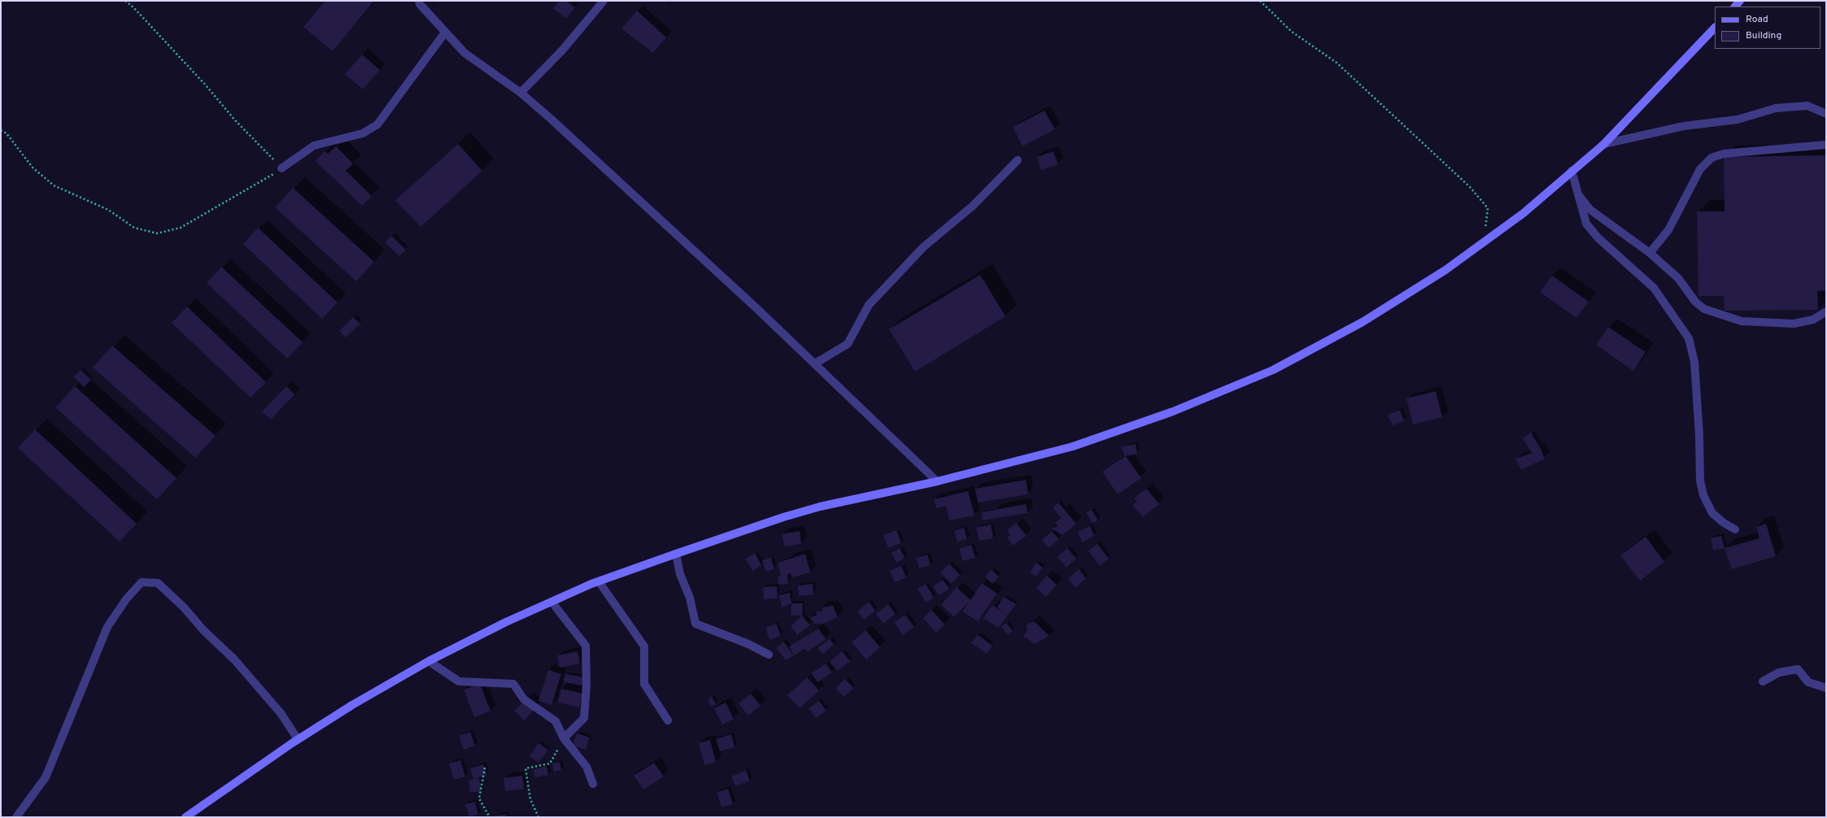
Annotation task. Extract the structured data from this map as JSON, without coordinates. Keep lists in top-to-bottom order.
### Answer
{
  "legend": ["Road", "Building"]
}
